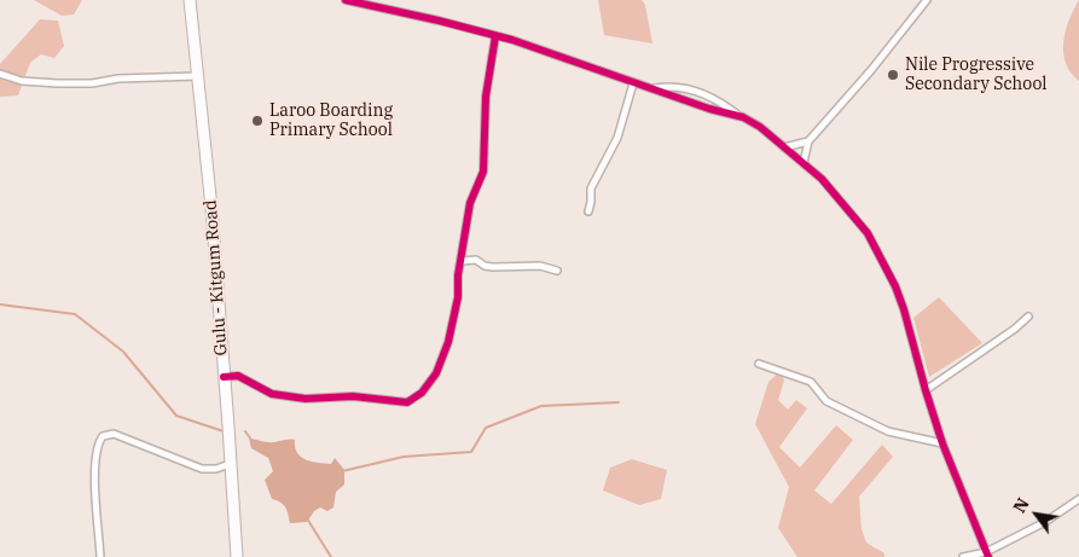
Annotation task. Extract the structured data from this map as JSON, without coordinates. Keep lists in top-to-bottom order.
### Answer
{
  "streets": {
    "main road": ["Gulu - Kitgum Road"]
  },
  "places": ["Nile Progressive Secondary School", "Laroo Boarding Primary School"],
  "north": "top left"
}
